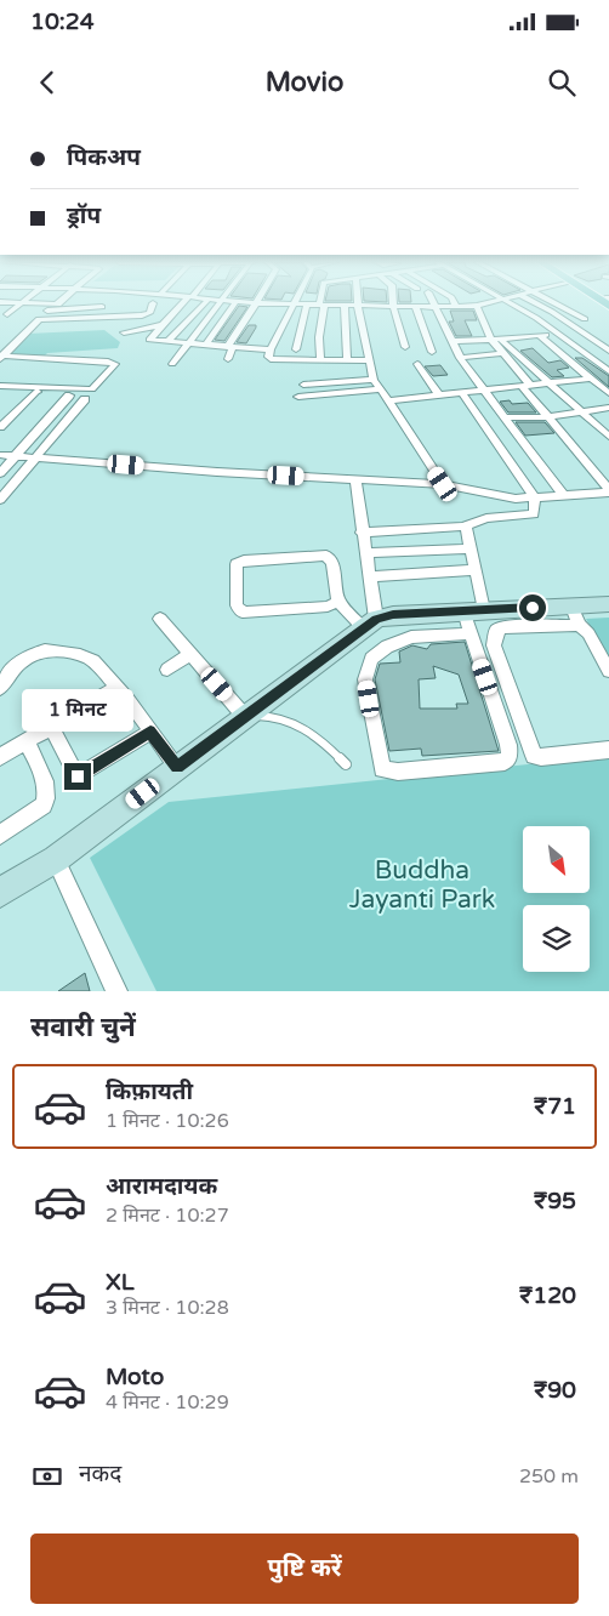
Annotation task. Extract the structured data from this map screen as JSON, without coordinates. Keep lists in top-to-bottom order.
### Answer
{
  "parks": ["Buddha Jayanti Park"],
  "north": "bottom right",
  "page": {
    "status": "10:24",
    "header": "Movio",
    "banner": ["पिकअप", "ड्रॉप"],
    "bubble": "1 मिनट",
    "heading": "सवारी चुनें",
    "list": [
      {
        "name": "किफ़ायती",
        "note": "1 मिनट · 10:26",
        "value": "₹71"
      },
      {
        "name": "आरामदायक",
        "note": "2 मिनट · 10:27",
        "value": "₹95"
      },
      {
        "name": "XL",
        "note": "3 मिनट · 10:28",
        "value": "₹120"
      },
      {
        "name": "Moto",
        "note": "4 मिनट · 10:29",
        "value": "₹90"
      }
    ],
    "pay": ["नकद", "250 m"],
    "buttons": "पुष्टि करें"
  }
}
